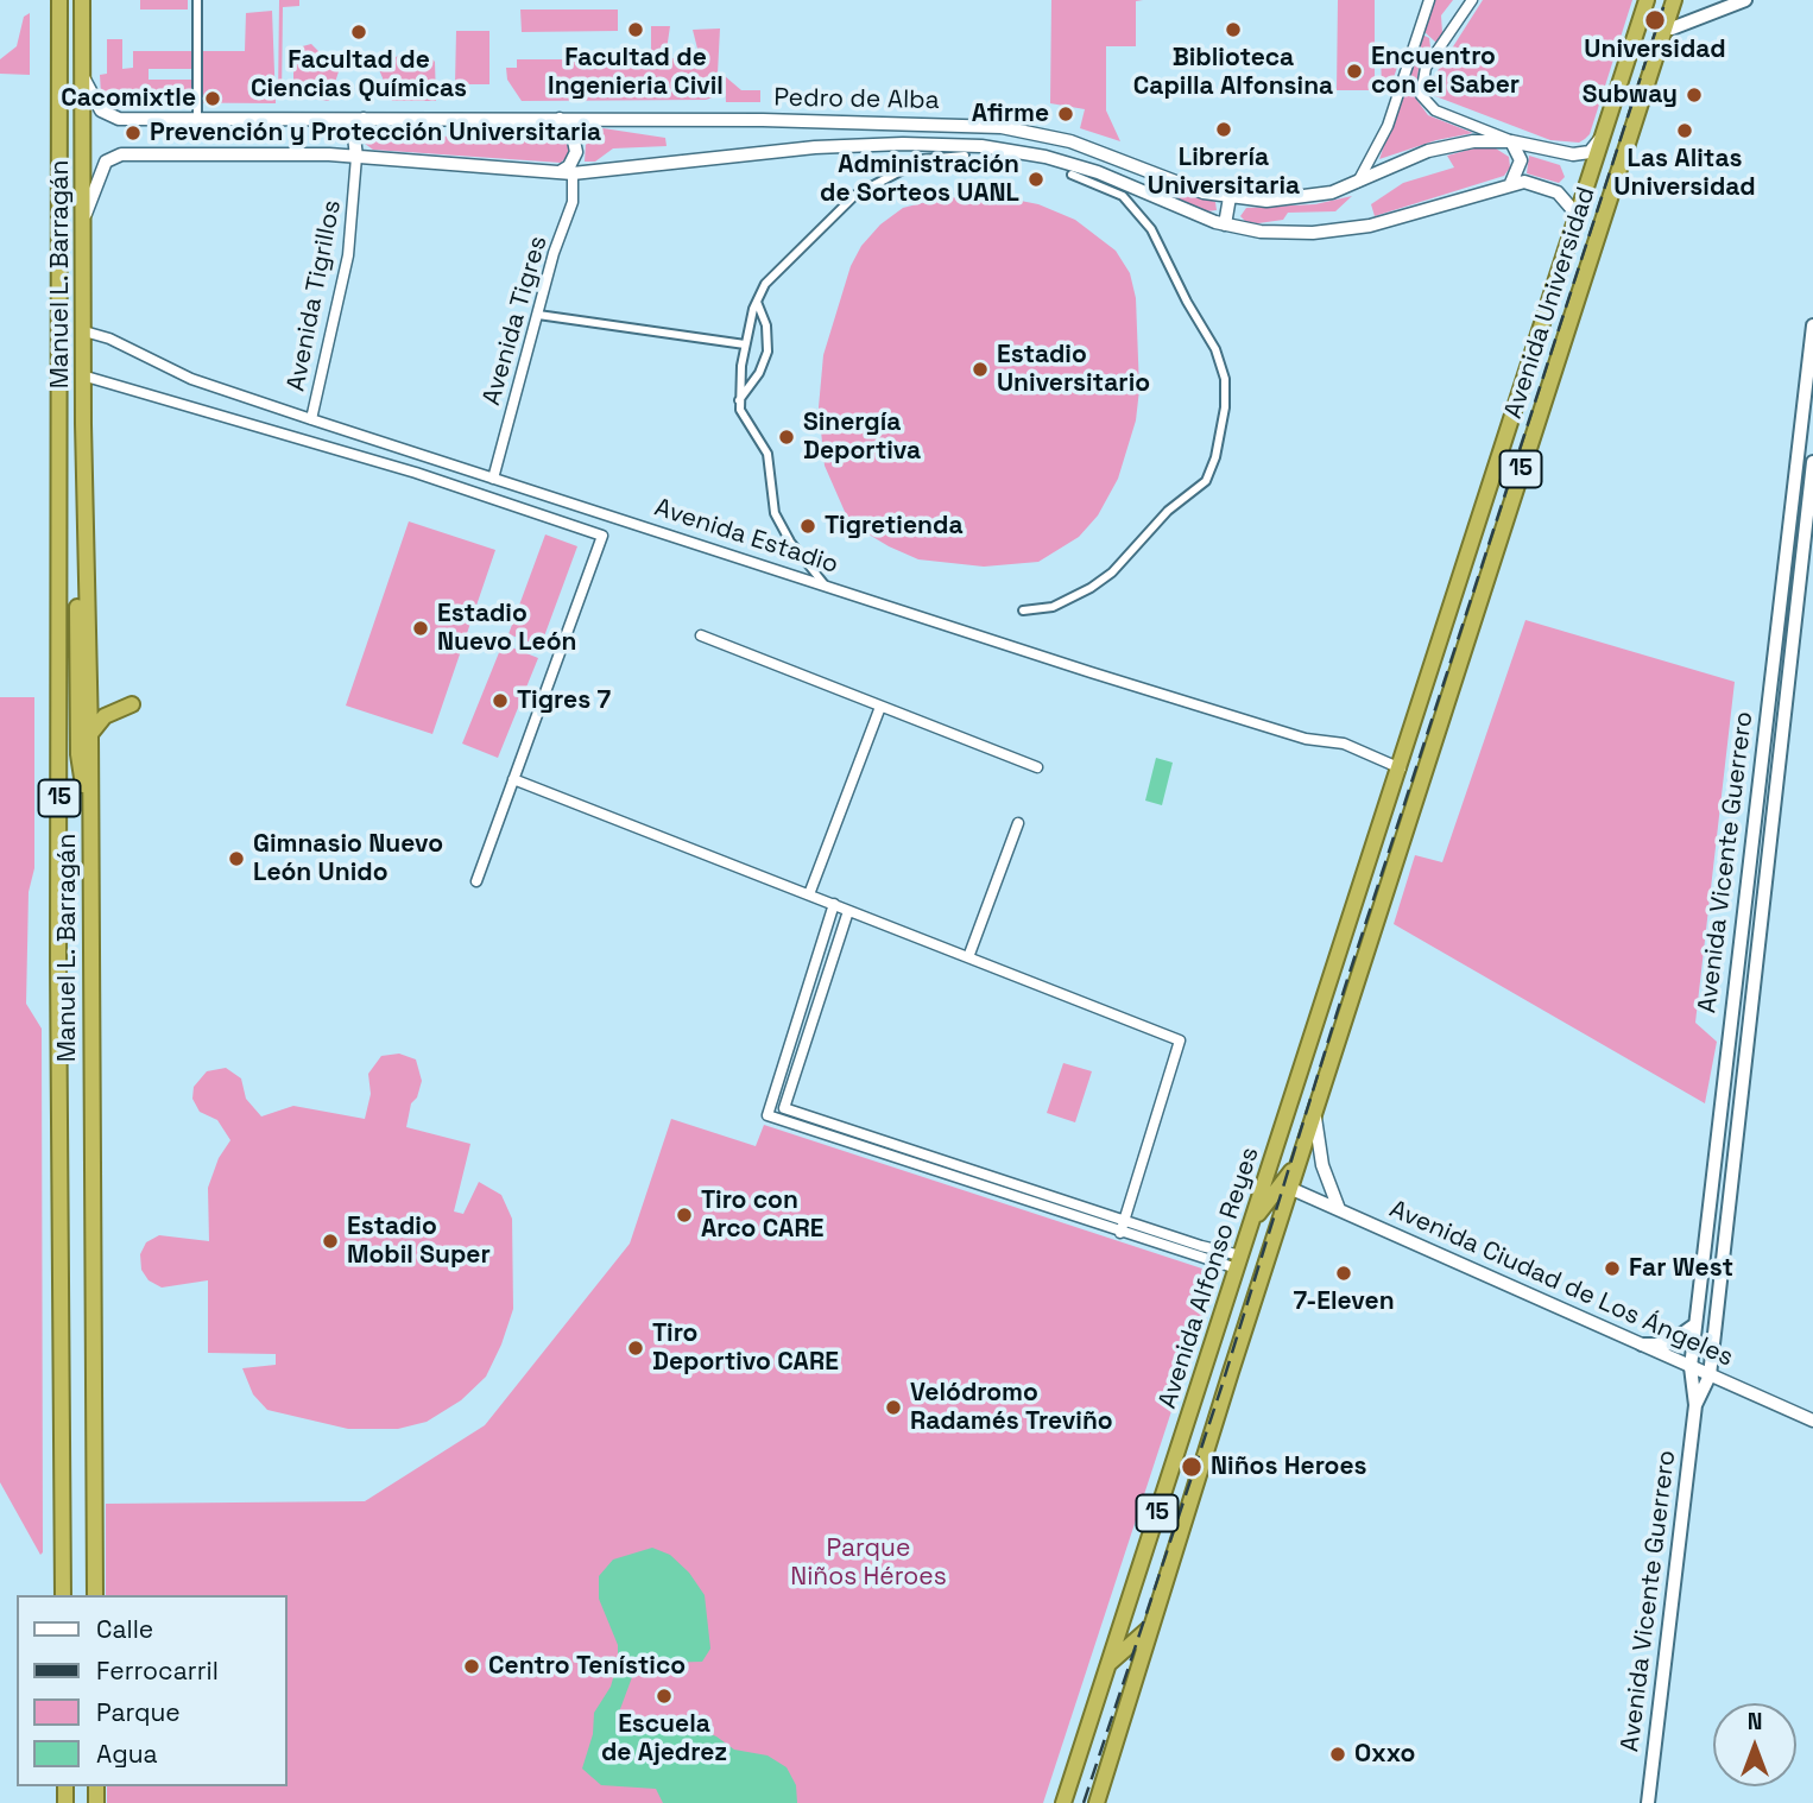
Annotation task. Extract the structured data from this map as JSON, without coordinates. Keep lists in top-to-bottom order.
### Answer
{
  "streets": {
    "highway": [
      "Manuel L. Barragán",
      "Avenida Universidad",
      "15",
      "Avenida Alfonso Reyes"
    ],
    "main road": ["Avenida Vicente Guerrero"],
    "street": [
      "Pedro de Alba",
      "Avenida Tigrillos",
      "Avenida Tigres",
      "Avenida Estadio",
      "Avenida Ciudad de Los Ángeles"
    ]
  },
  "crossings": [
    ["Pedro de Alba", "Manuel L. Barragán"],
    ["Pedro de Alba", "Avenida Tigrillos"],
    ["Pedro de Alba", "Avenida Universidad"],
    ["Pedro de Alba", "Avenida Tigres"],
    ["Manuel L. Barragán", "Avenida Estadio"],
    ["Avenida Tigrillos", "Avenida Estadio"],
    ["Avenida Universidad", "Avenida Estadio"],
    ["Avenida Universidad", "Avenida Alfonso Reyes"],
    ["Avenida Tigres", "Avenida Estadio"],
    ["Avenida Estadio", "Avenida Alfonso Reyes"],
    ["Avenida Vicente Guerrero", "Avenida Ciudad de Los Ángeles"],
    ["Avenida Alfonso Reyes", "Avenida Ciudad de Los Ángeles"]
  ],
  "parks": ["Parque Niños Héroes"],
  "places": [
    "Universidad",
    "Facultad de Ingenieria Civil",
    "Biblioteca Capilla Alfonsina",
    "Facultad de Ciencias Químicas",
    "Encuentro con el Saber",
    "Subway",
    "Cacomixtle",
    "Afirme",
    "Librería Universitaria",
    "Las Alitas Universidad",
    "Prevención y Protección Universitaria",
    "Administración de Sorteos UANL",
    "Estadio Universitario",
    "Sinergía Deportiva",
    "Tigretienda",
    "Estadio Nuevo León",
    "Tigres 7",
    "Gimnasio Nuevo León Unido",
    "Tiro con Arco CARE",
    "Estadio Mobil Super",
    "Far West",
    "7-Eleven",
    "Tiro Deportivo CARE",
    "Velódromo Radamés Treviño",
    "Niños Heroes",
    "Centro Tenístico",
    "Escuela de Ajedrez",
    "Oxxo"
  ],
  "legend": [
    "Calle",
    "Ferrocarril",
    "Parque",
    "Agua"
  ],
  "north": "top"
}
